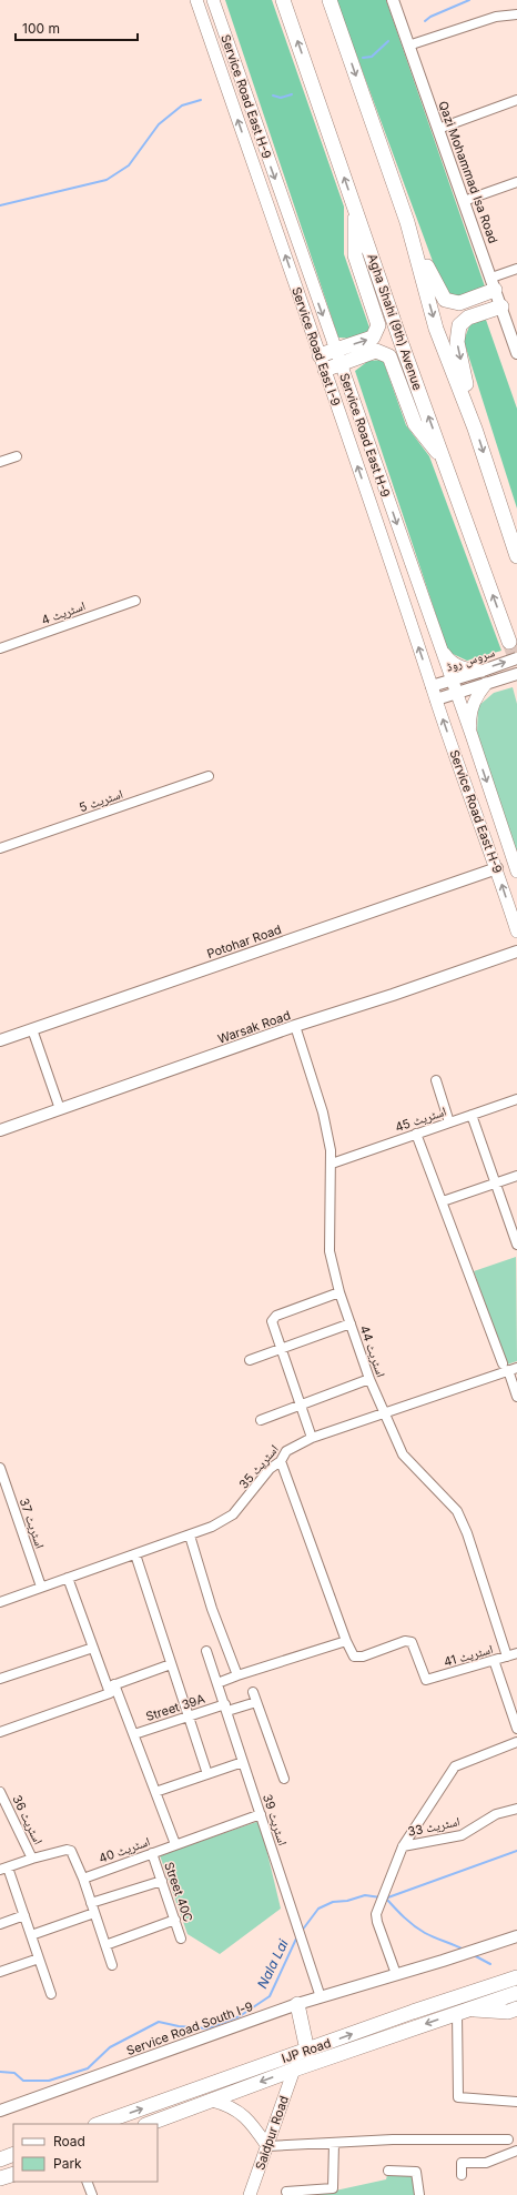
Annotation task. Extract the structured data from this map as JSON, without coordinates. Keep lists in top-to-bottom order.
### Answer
{
  "streets": {
    "main road": [
      "Service Road East H-9",
      "Agha Shahi (9th) Avenue",
      "Service Road East I-9",
      "IJP Road",
      "Saidpur Road"
    ],
    "street": [
      "Qazi Mohammad Isa Road",
      "اسٹریٹ 4",
      "سروس روڈ",
      "اسٹریٹ 5",
      "Potohar Road",
      "Warsak Road",
      "اسٹریٹ 45",
      "اسٹریٹ 44",
      "اسٹریٹ 35",
      "اسٹریٹ 37",
      "اسٹریٹ 41",
      "Street 39A",
      "اسٹریٹ 36",
      "اسٹریٹ 39",
      "اسٹریٹ 33",
      "اسٹریٹ 40",
      "Street 40C",
      "Service Road South I-9"
    ]
  },
  "crossings": [
    ["Service Road East H-9", "Service Road East I-9"],
    ["Service Road East H-9", "سروس روڈ"],
    ["Service Road East H-9", "Potohar Road"],
    ["Service Road East I-9", "سروس روڈ"],
    ["Warsak Road", "اسٹریٹ 44"],
    ["اسٹریٹ 45", "اسٹریٹ 44"],
    ["اسٹریٹ 44", "اسٹریٹ 35"],
    ["اسٹریٹ 44", "اسٹریٹ 41"],
    ["اسٹریٹ 35", "اسٹریٹ 37"],
    ["Street 39A", "اسٹریٹ 39"],
    ["اسٹریٹ 39", "اسٹریٹ 40"],
    ["اسٹریٹ 39", "Service Road South I-9"],
    ["اسٹریٹ 40", "Street 40C"],
    ["IJP Road", "Saidpur Road"]
  ],
  "one_way": ["Service Road East I-9"],
  "water": ["Nala Lai"],
  "legend": ["Road", "Park"],
  "scale_bar": "100 m"
}
